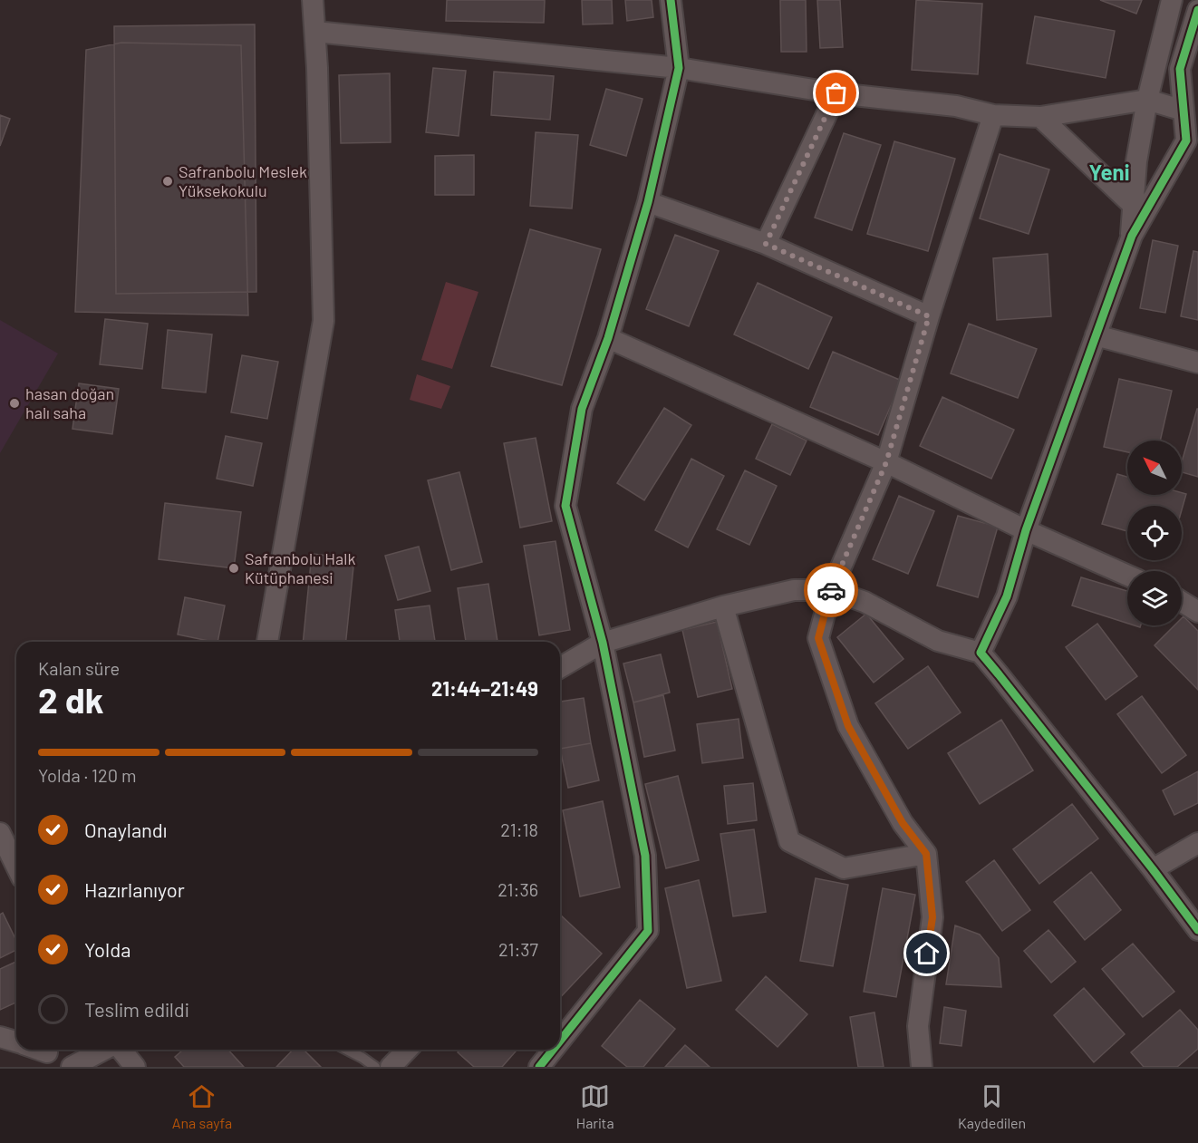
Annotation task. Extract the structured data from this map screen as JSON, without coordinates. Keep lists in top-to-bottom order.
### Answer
{
  "districts": ["Yeni"],
  "places": ["Safranbolu Meslek Yüksekokulu", "hasan doğan halı saha", "Safranbolu Halk Kütüphanesi"],
  "north": "top left",
  "page": {
    "heading": ["2 dk", "Kalan süre", "21:44–21:49"],
    "bar": "Yolda · 120 m",
    "list": [
      ["Onaylandı", "21:18"],
      ["Hazırlanıyor", "21:36"],
      ["Yolda", "21:37"],
      "Teslim edildi"
    ],
    "tabs": ["Ana sayfa", "Harita", "Kaydedilen"]
  }
}
